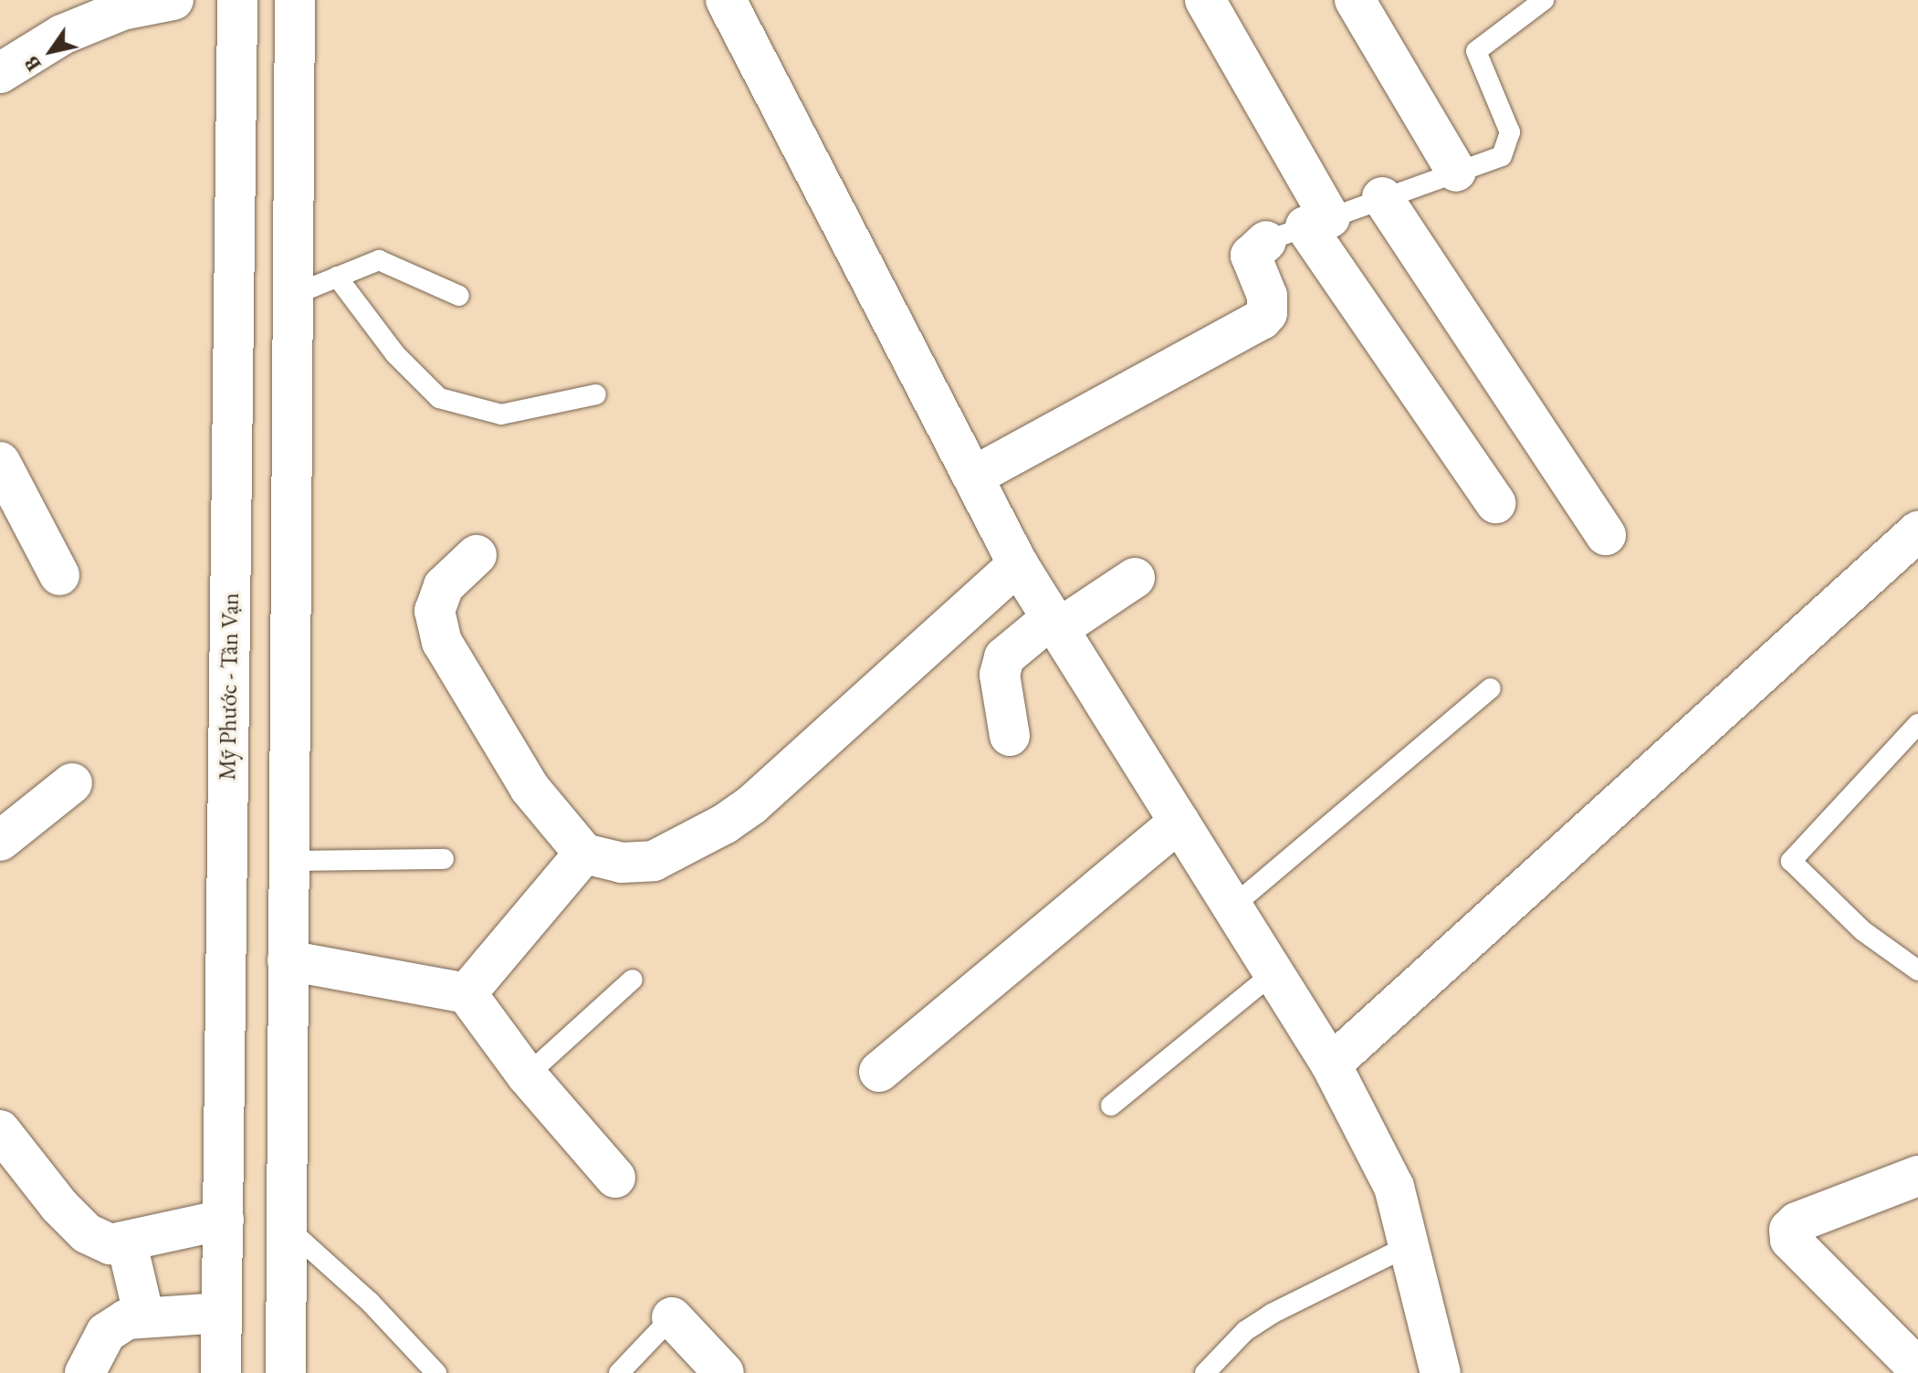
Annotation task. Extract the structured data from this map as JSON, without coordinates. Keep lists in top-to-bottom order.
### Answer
{
  "streets": {
    "street": ["Mỹ Phước - Tân Vạn"]
  },
  "north": "bottom left"
}
